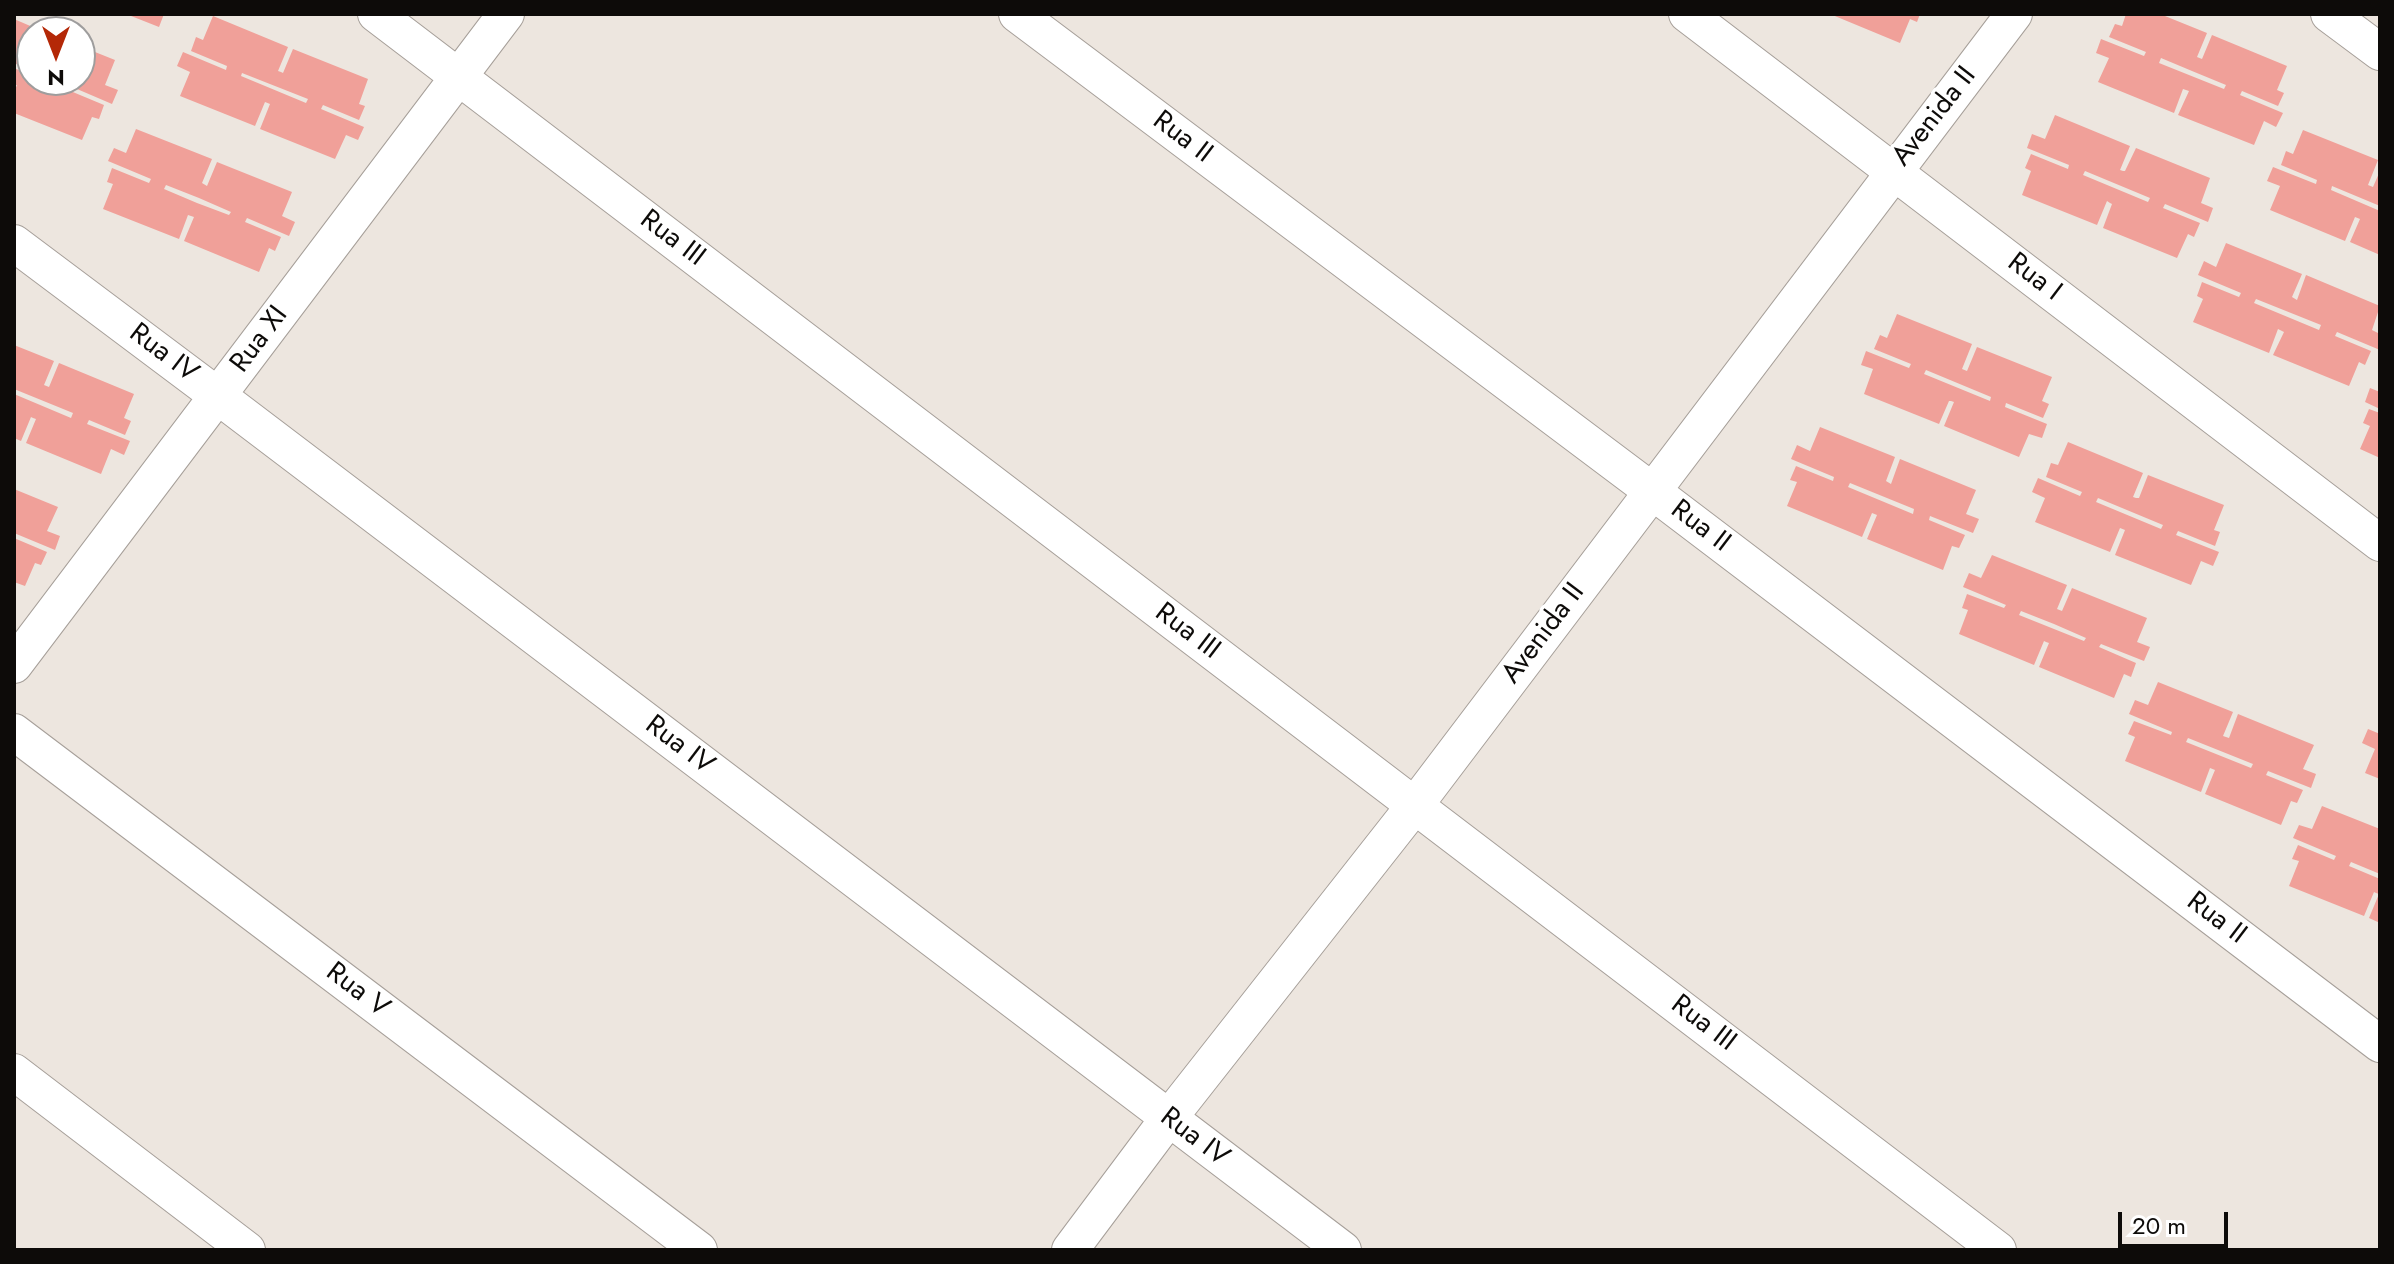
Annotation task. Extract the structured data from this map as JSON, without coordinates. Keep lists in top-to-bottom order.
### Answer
{
  "streets": {
    "street": [
      "Avenida II",
      "Rua II",
      "Rua III",
      "Rua I",
      "Rua XI",
      "Rua IV",
      "Rua V"
    ]
  },
  "crossings": [
    ["Avenida II", "Rua II"],
    ["Avenida II", "Rua III"],
    ["Avenida II", "Rua I"],
    ["Avenida II", "Rua IV"],
    ["Rua III", "Rua XI"],
    ["Rua XI", "Rua IV"]
  ],
  "scale_bar": "20 m",
  "north": "bottom"
}
